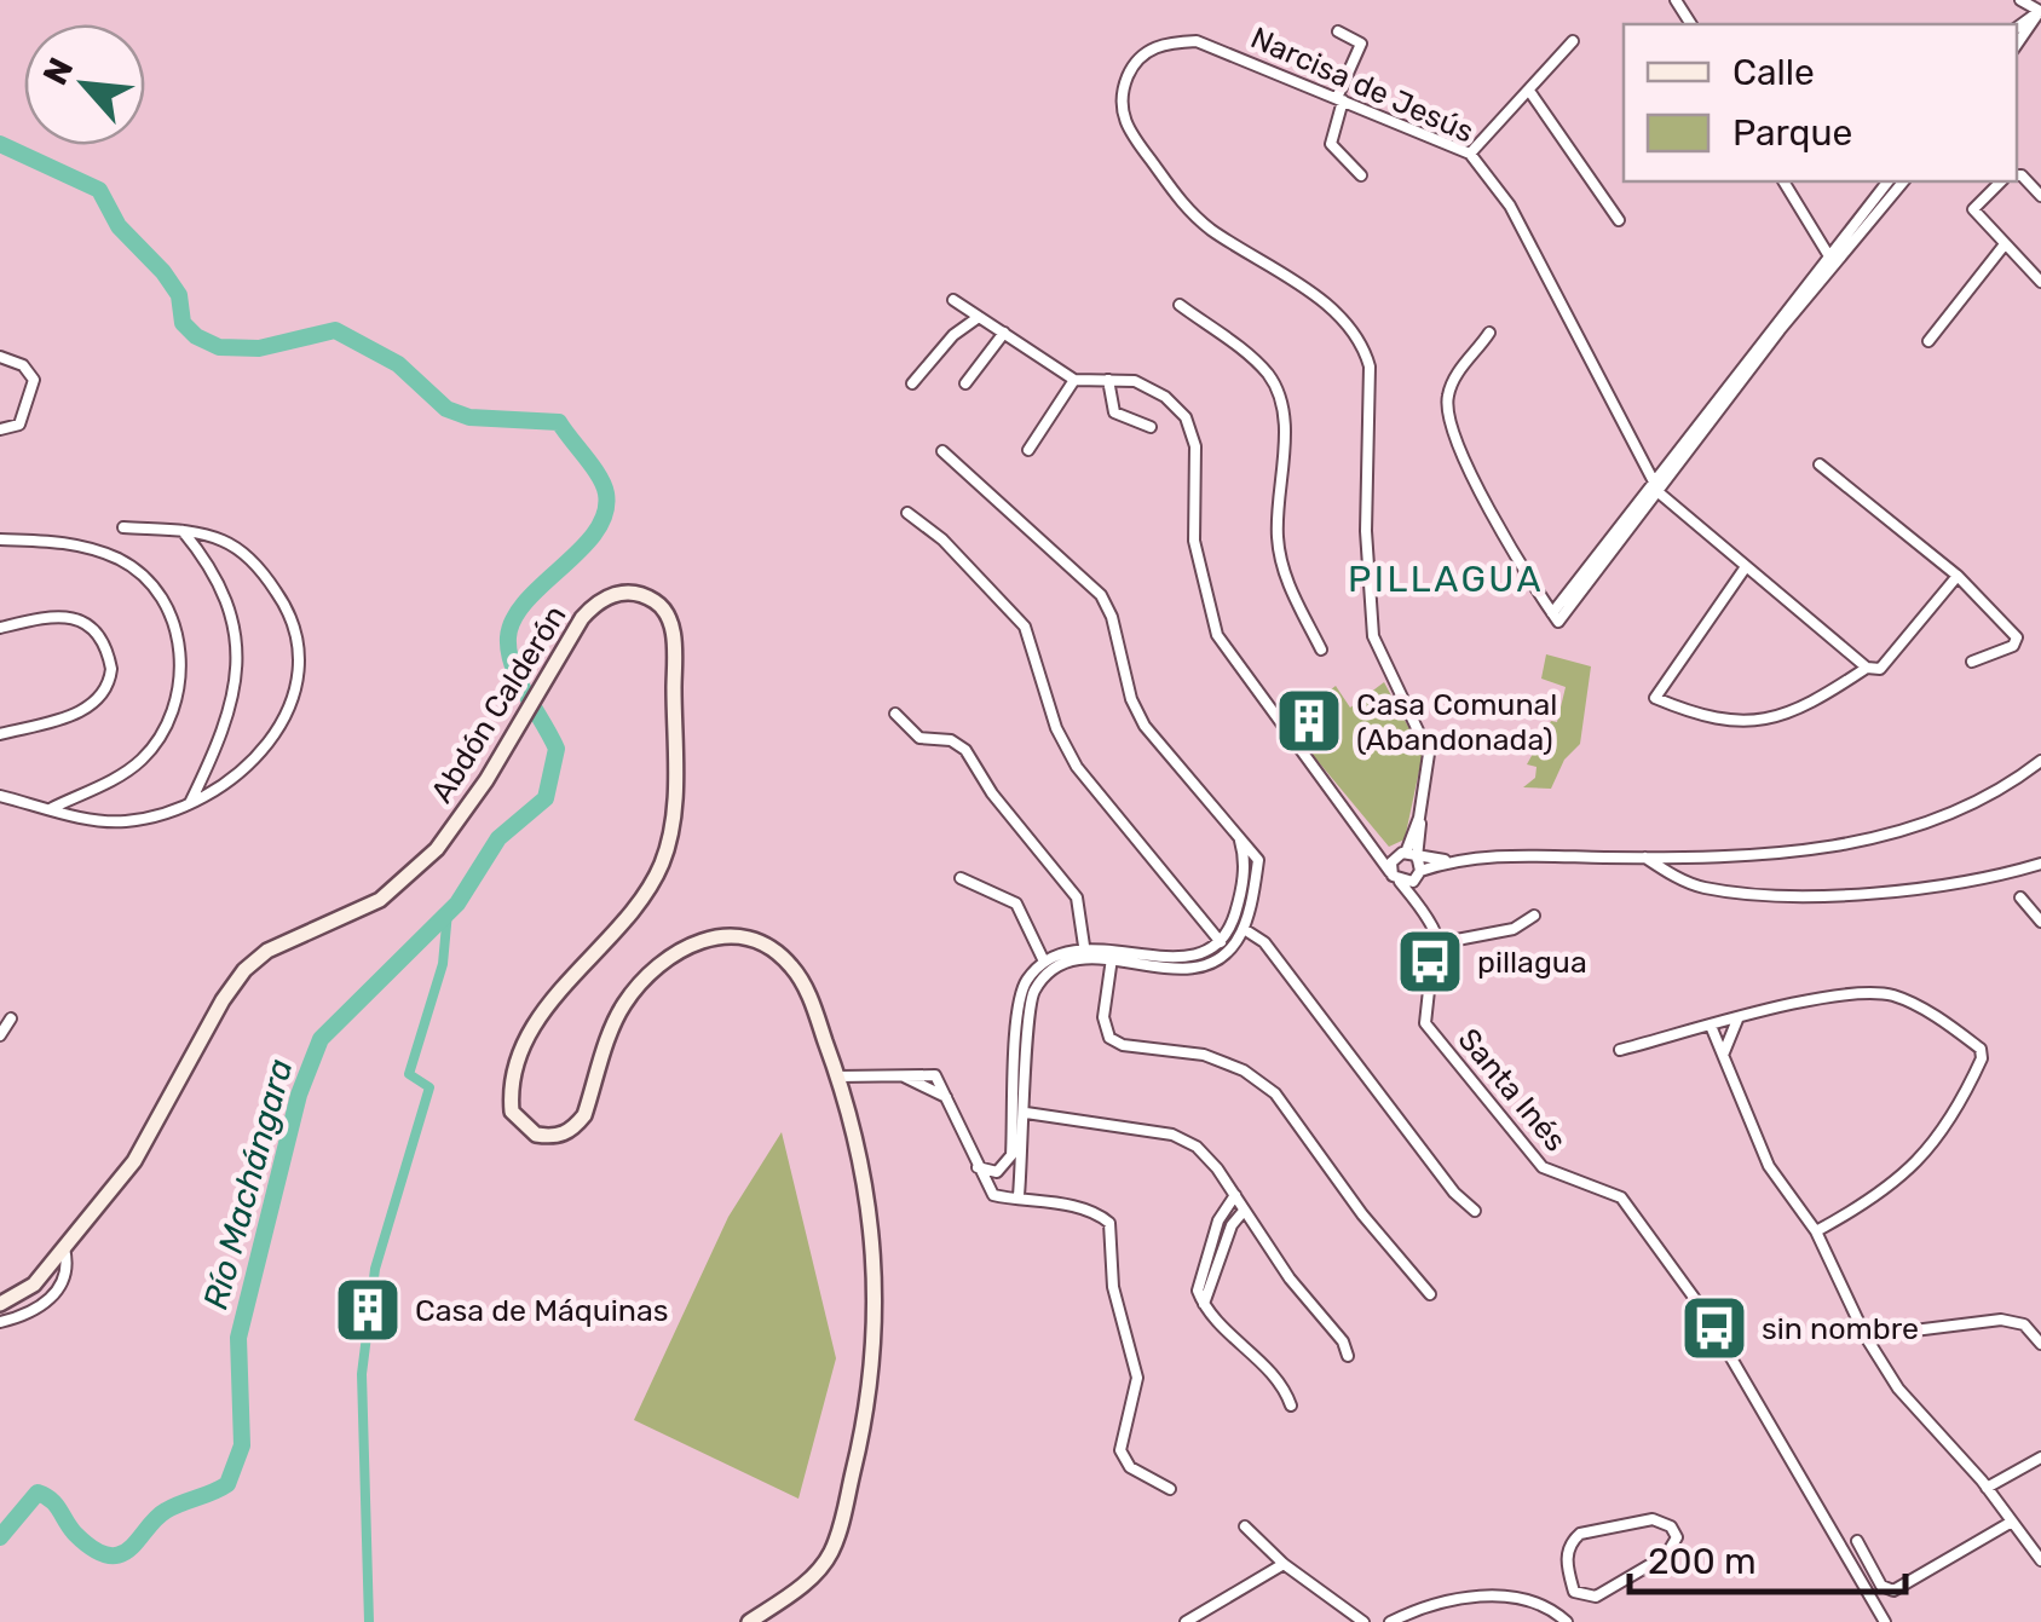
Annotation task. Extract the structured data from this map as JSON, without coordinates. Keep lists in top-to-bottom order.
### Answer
{
  "streets": {
    "street": ["Narcisa de Jesús", "Abdón Calderón", "Santa Inés"]
  },
  "districts": ["PILLAGUA"],
  "water": ["Río Machángara"],
  "places": {
    "building": ["Casa Comunal (Abandonada)", "Casa de Máquinas"],
    "bus stop": ["pillagua", "sin nombre"]
  },
  "legend": ["Calle", "Parque"],
  "scale_bar": "200 m",
  "north": "top left"
}
